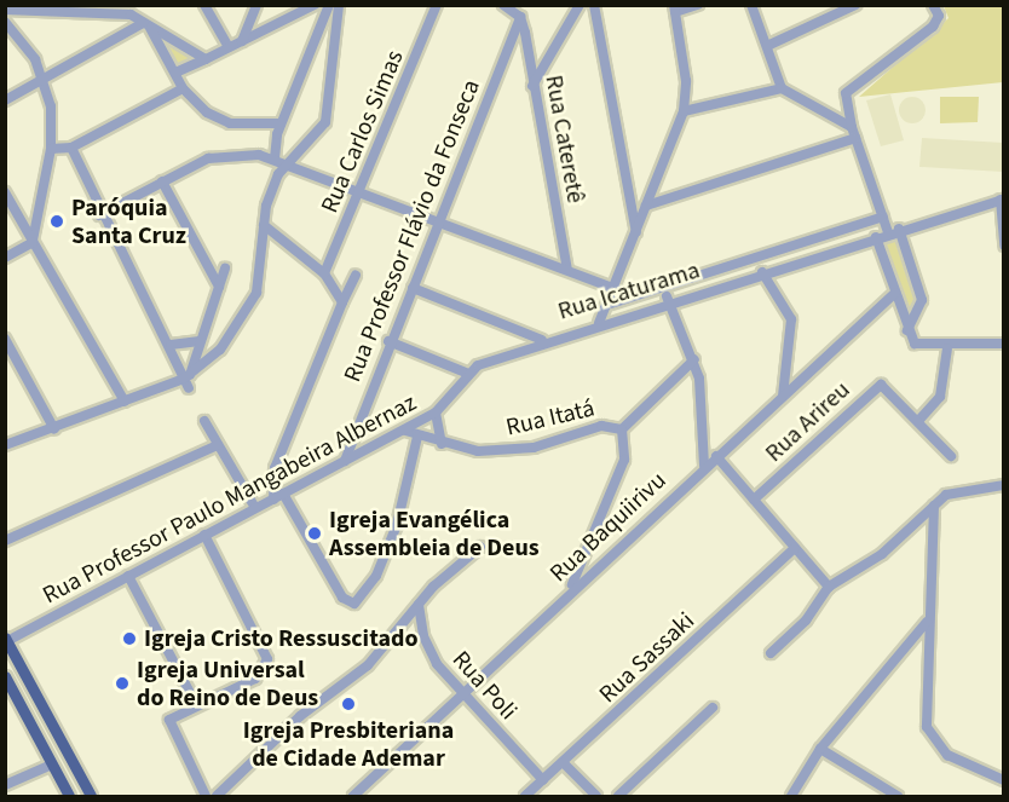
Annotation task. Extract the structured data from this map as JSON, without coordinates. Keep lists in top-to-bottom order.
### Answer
{
  "streets": {
    "street": [
      "Rua Carlos Simas",
      "Rua Cateretê",
      "Rua Professor Flávio da Fonseca",
      "Rua Icaturama",
      "Rua Itatá",
      "Rua Arireu",
      "Rua Professor Paulo Mangabeira Albernaz",
      "Rua Baquiirivu",
      "Rua Sassaki",
      "Rua Poli"
    ]
  },
  "crossings": [
    ["Rua Cateretê", "Rua Professor Flávio da Fonseca"],
    ["Rua Professor Flávio da Fonseca", "Rua Professor Paulo Mangabeira Albernaz"],
    ["Rua Icaturama", "Rua Professor Paulo Mangabeira Albernaz"],
    ["Rua Itatá", "Rua Professor Paulo Mangabeira Albernaz"],
    ["Rua Itatá", "Rua Baquiirivu"],
    ["Rua Baquiirivu", "Rua Poli"],
    ["Rua Sassaki", "Rua Poli"]
  ],
  "places": [
    "Paróquia Santa Cruz",
    "Igreja Evangélica Assembleia de Deus",
    "Igreja Cristo Ressuscitado",
    "Igreja Universal do Reino de Deus",
    "Igreja Presbiteriana de Cidade Ademar"
  ]
}
